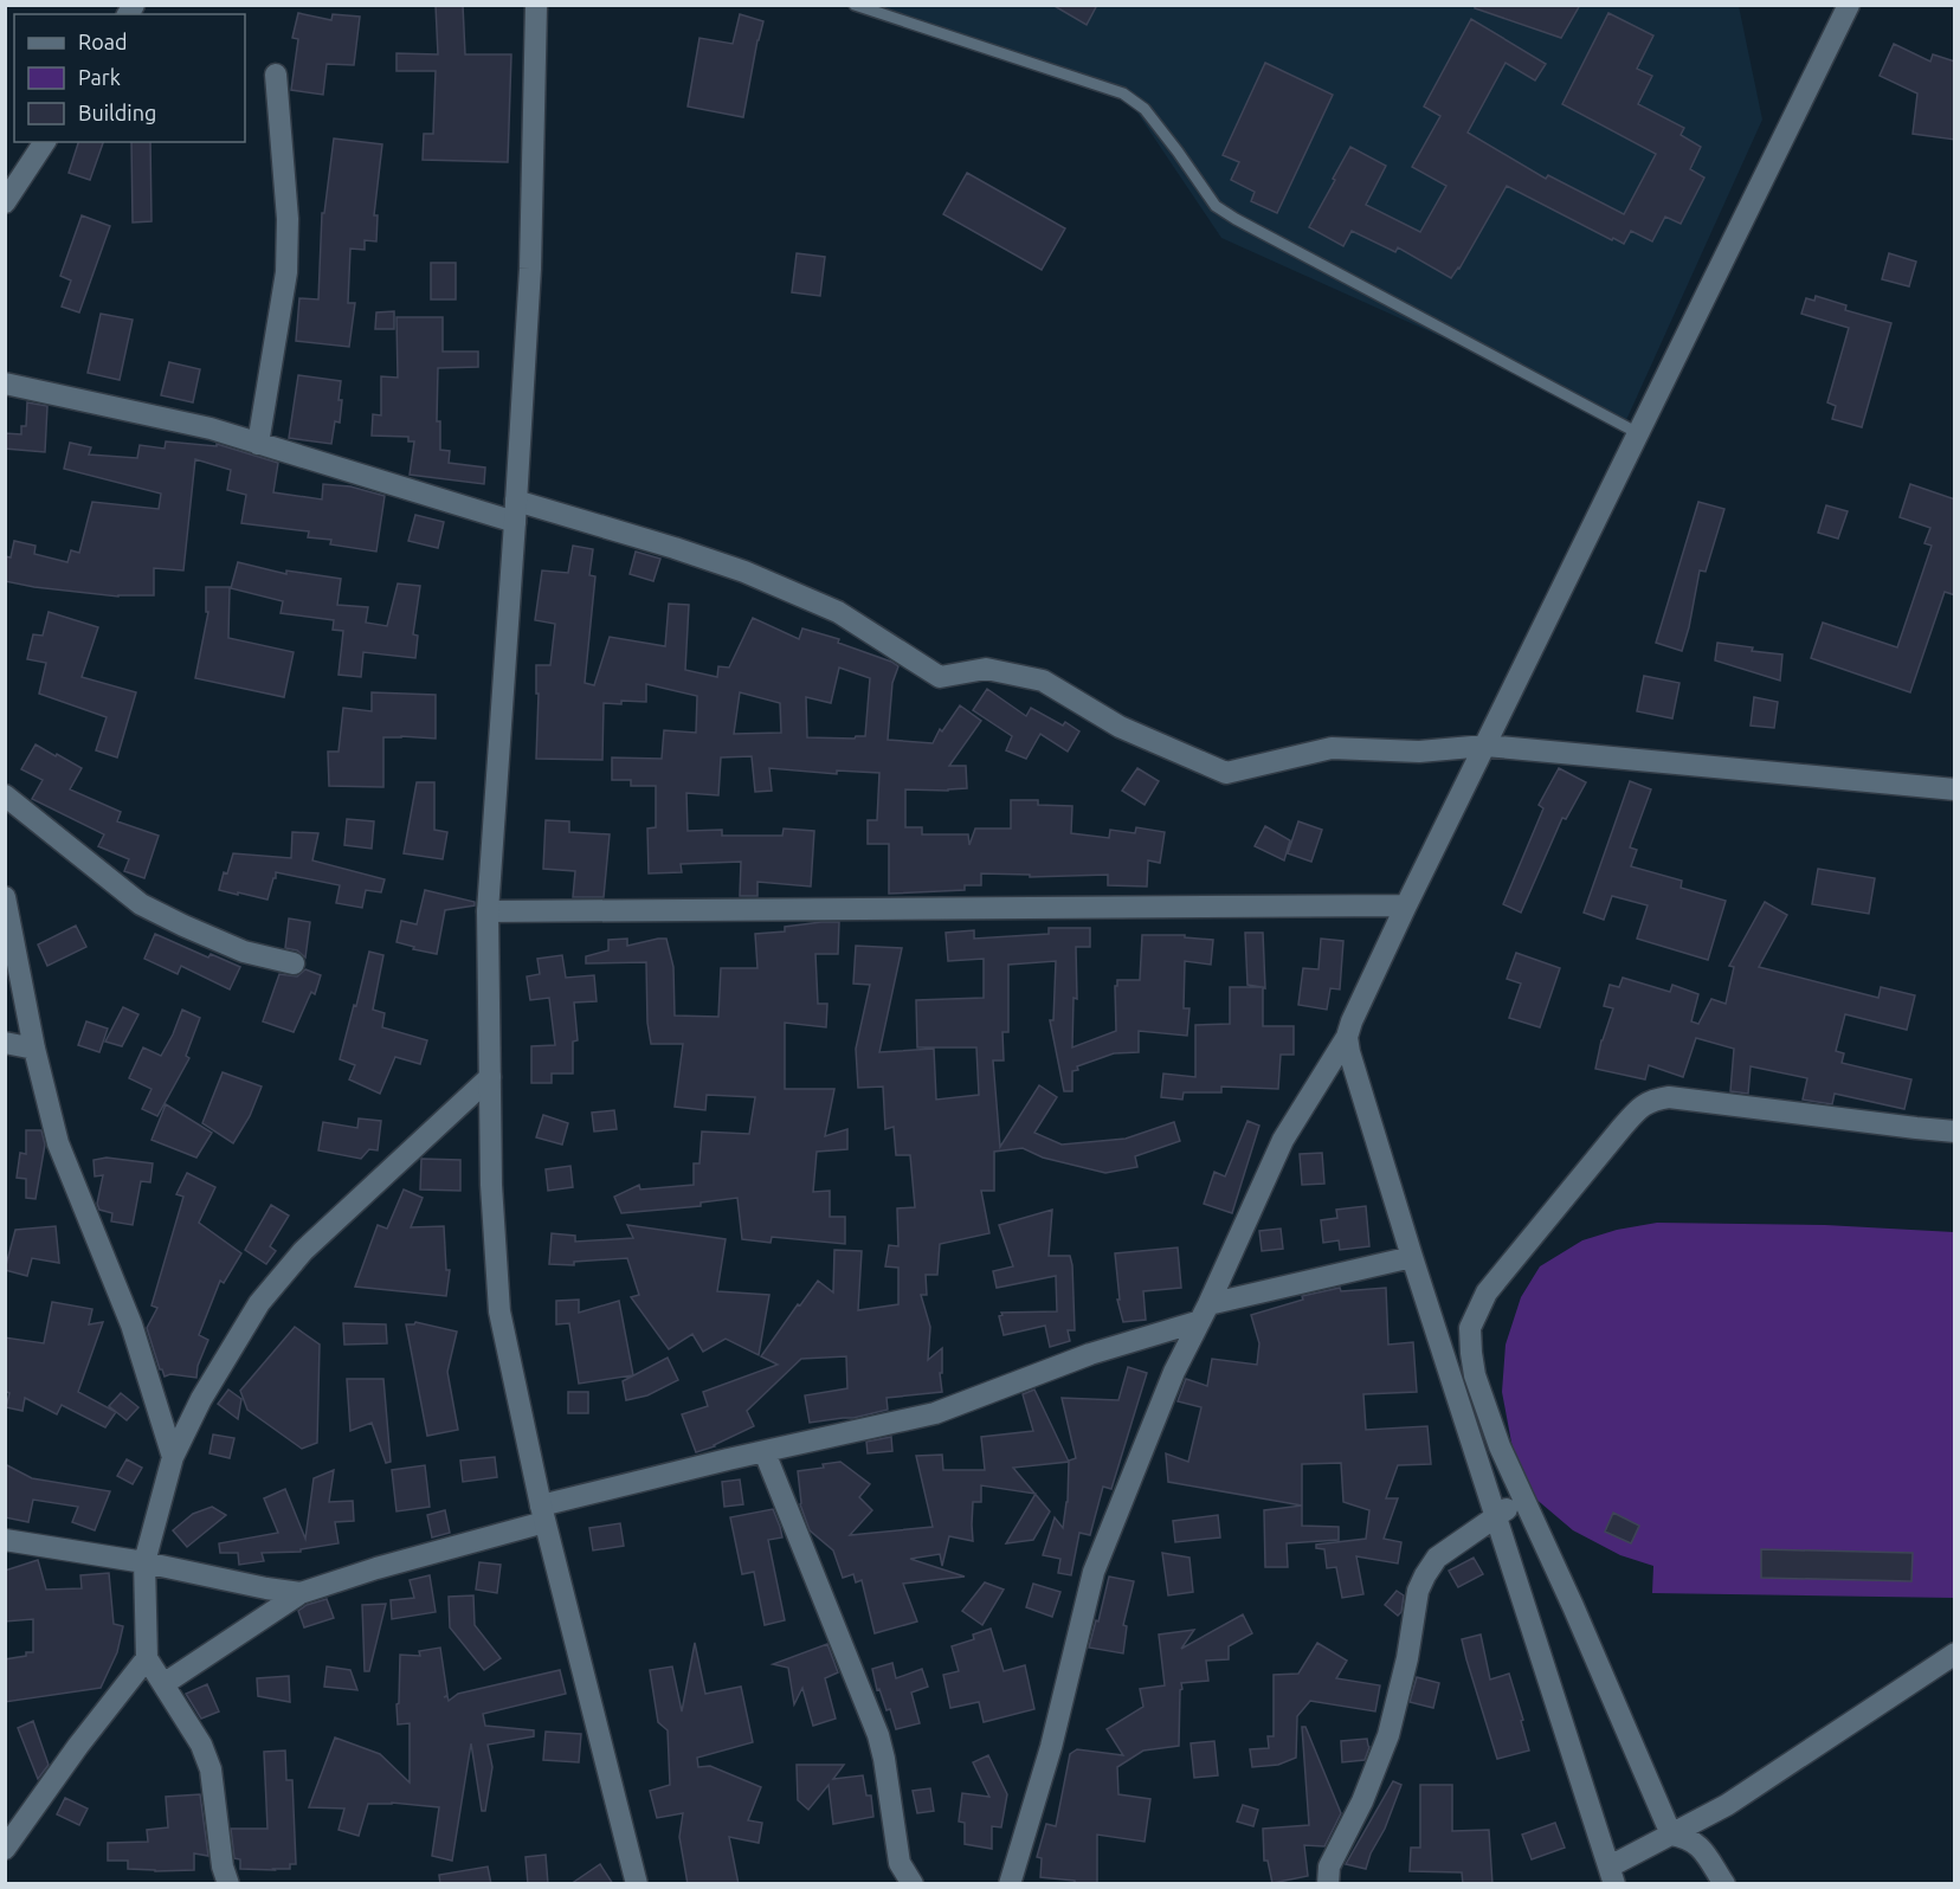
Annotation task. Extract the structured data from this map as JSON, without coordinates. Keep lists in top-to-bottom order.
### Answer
{
  "legend": ["Road", "Park", "Building"]
}
